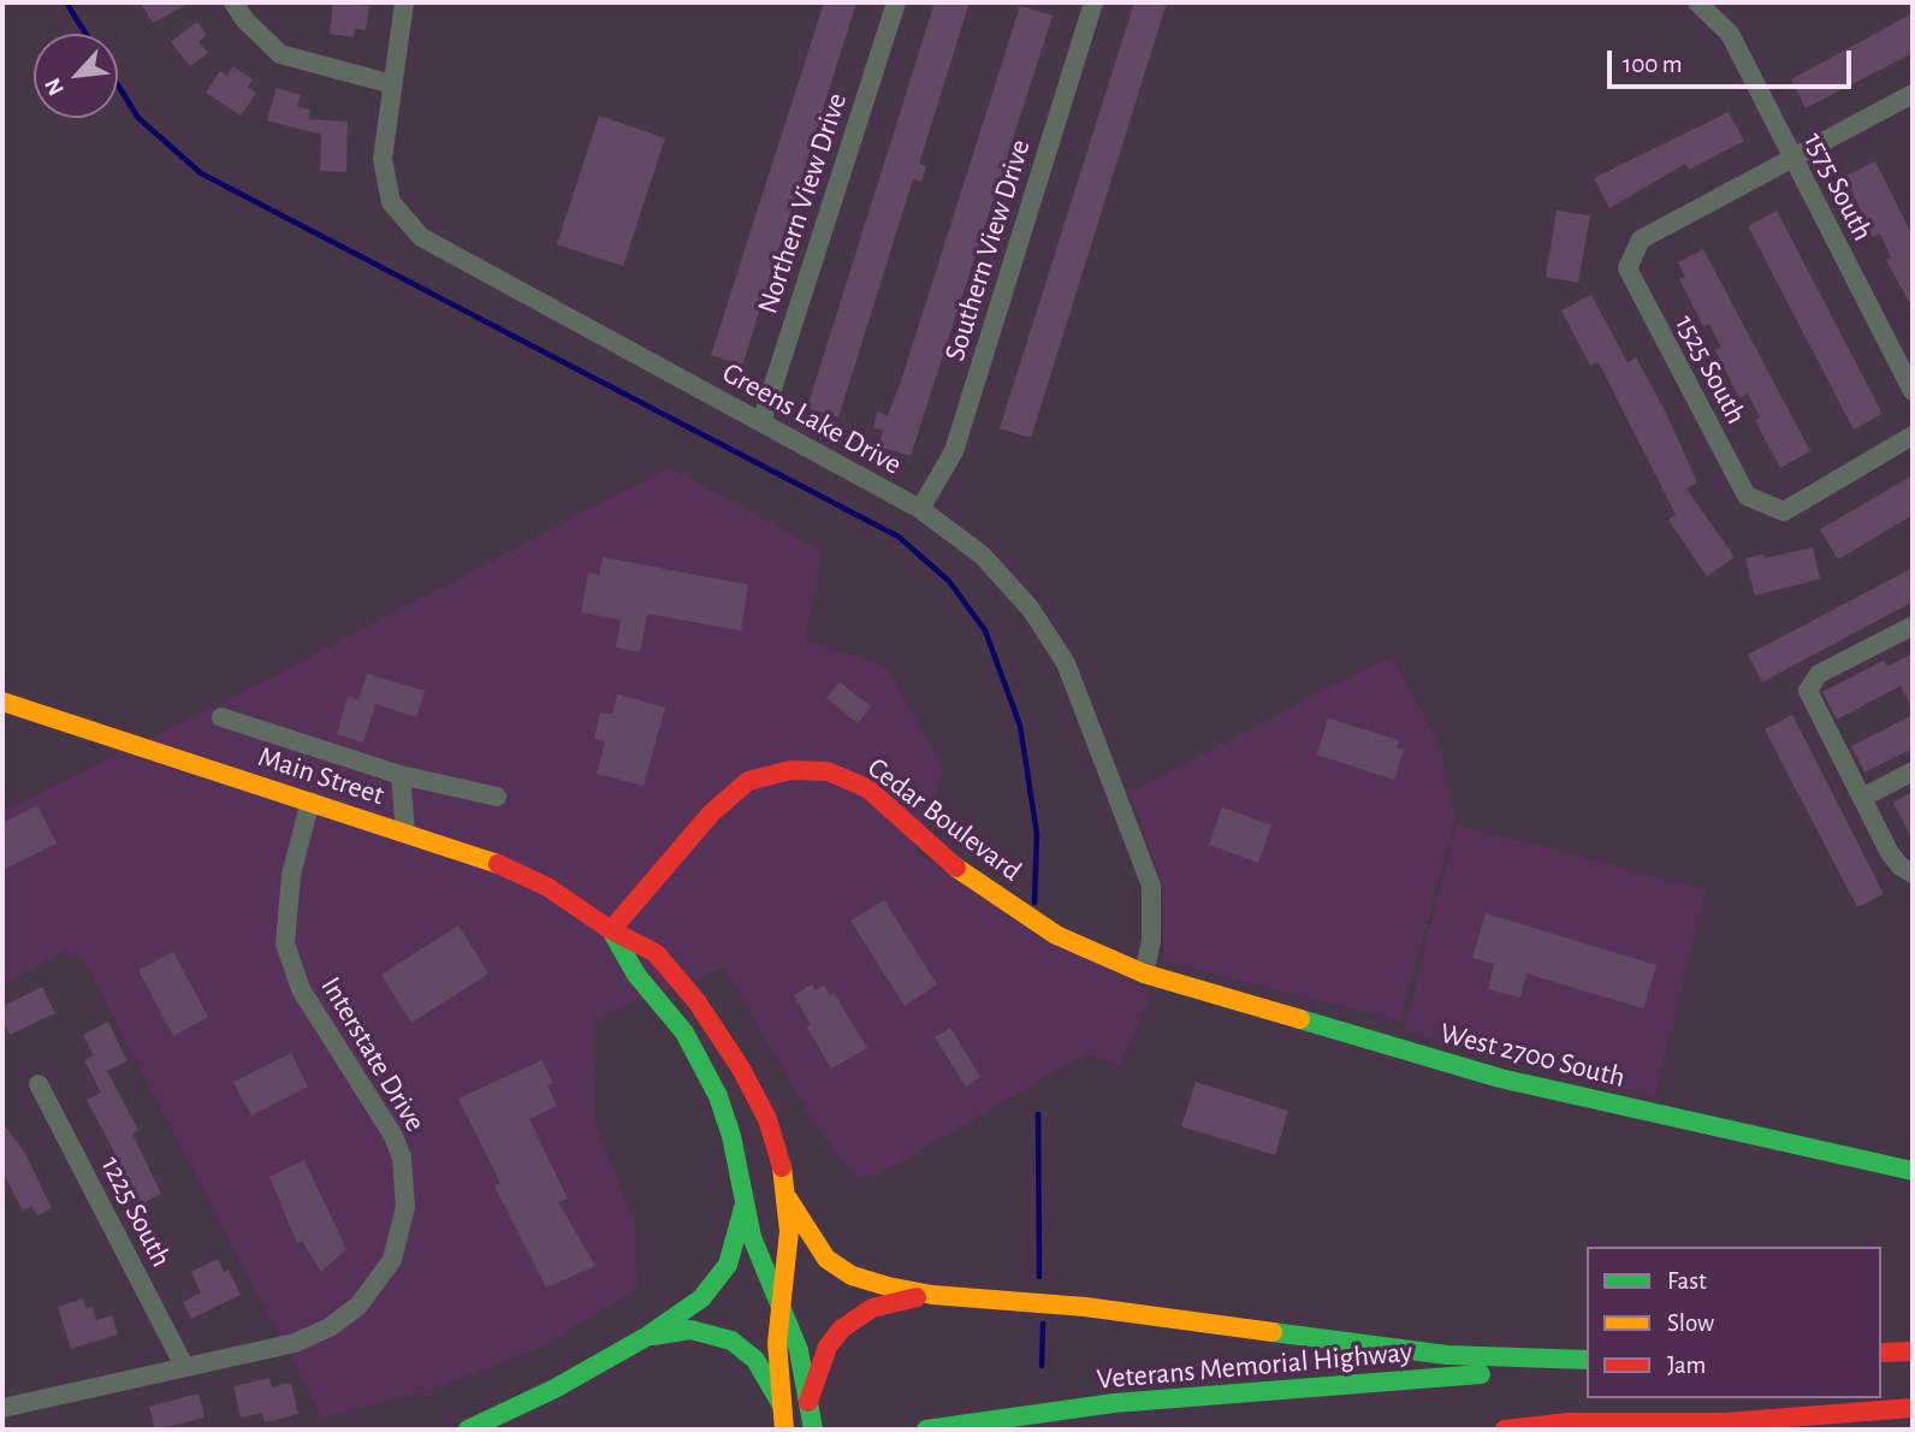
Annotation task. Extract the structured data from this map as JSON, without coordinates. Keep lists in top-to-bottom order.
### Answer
{
  "streets": {
    "main road": [
      "Main Street",
      "Cedar Boulevard",
      "West 2700 South",
      "Veterans Memorial Highway"
    ],
    "street": [
      "1575 South",
      "Northern View Drive",
      "Southern View Drive",
      "1525 South",
      "Greens Lake Drive",
      "Interstate Drive",
      "1225 South"
    ]
  },
  "crossings": [
    ["1575 South", "1525 South"],
    ["Northern View Drive", "Greens Lake Drive"],
    ["Southern View Drive", "Greens Lake Drive"],
    ["Greens Lake Drive", "Cedar Boulevard"],
    ["Greens Lake Drive", "West 2700 South"],
    ["Main Street", "Cedar Boulevard"],
    ["Main Street", "Interstate Drive"],
    ["Cedar Boulevard", "West 2700 South"],
    ["Interstate Drive", "1225 South"]
  ],
  "legend": ["Fast", "Slow", "Jam"],
  "scale_bar": "100 m",
  "north": "bottom left"
}
